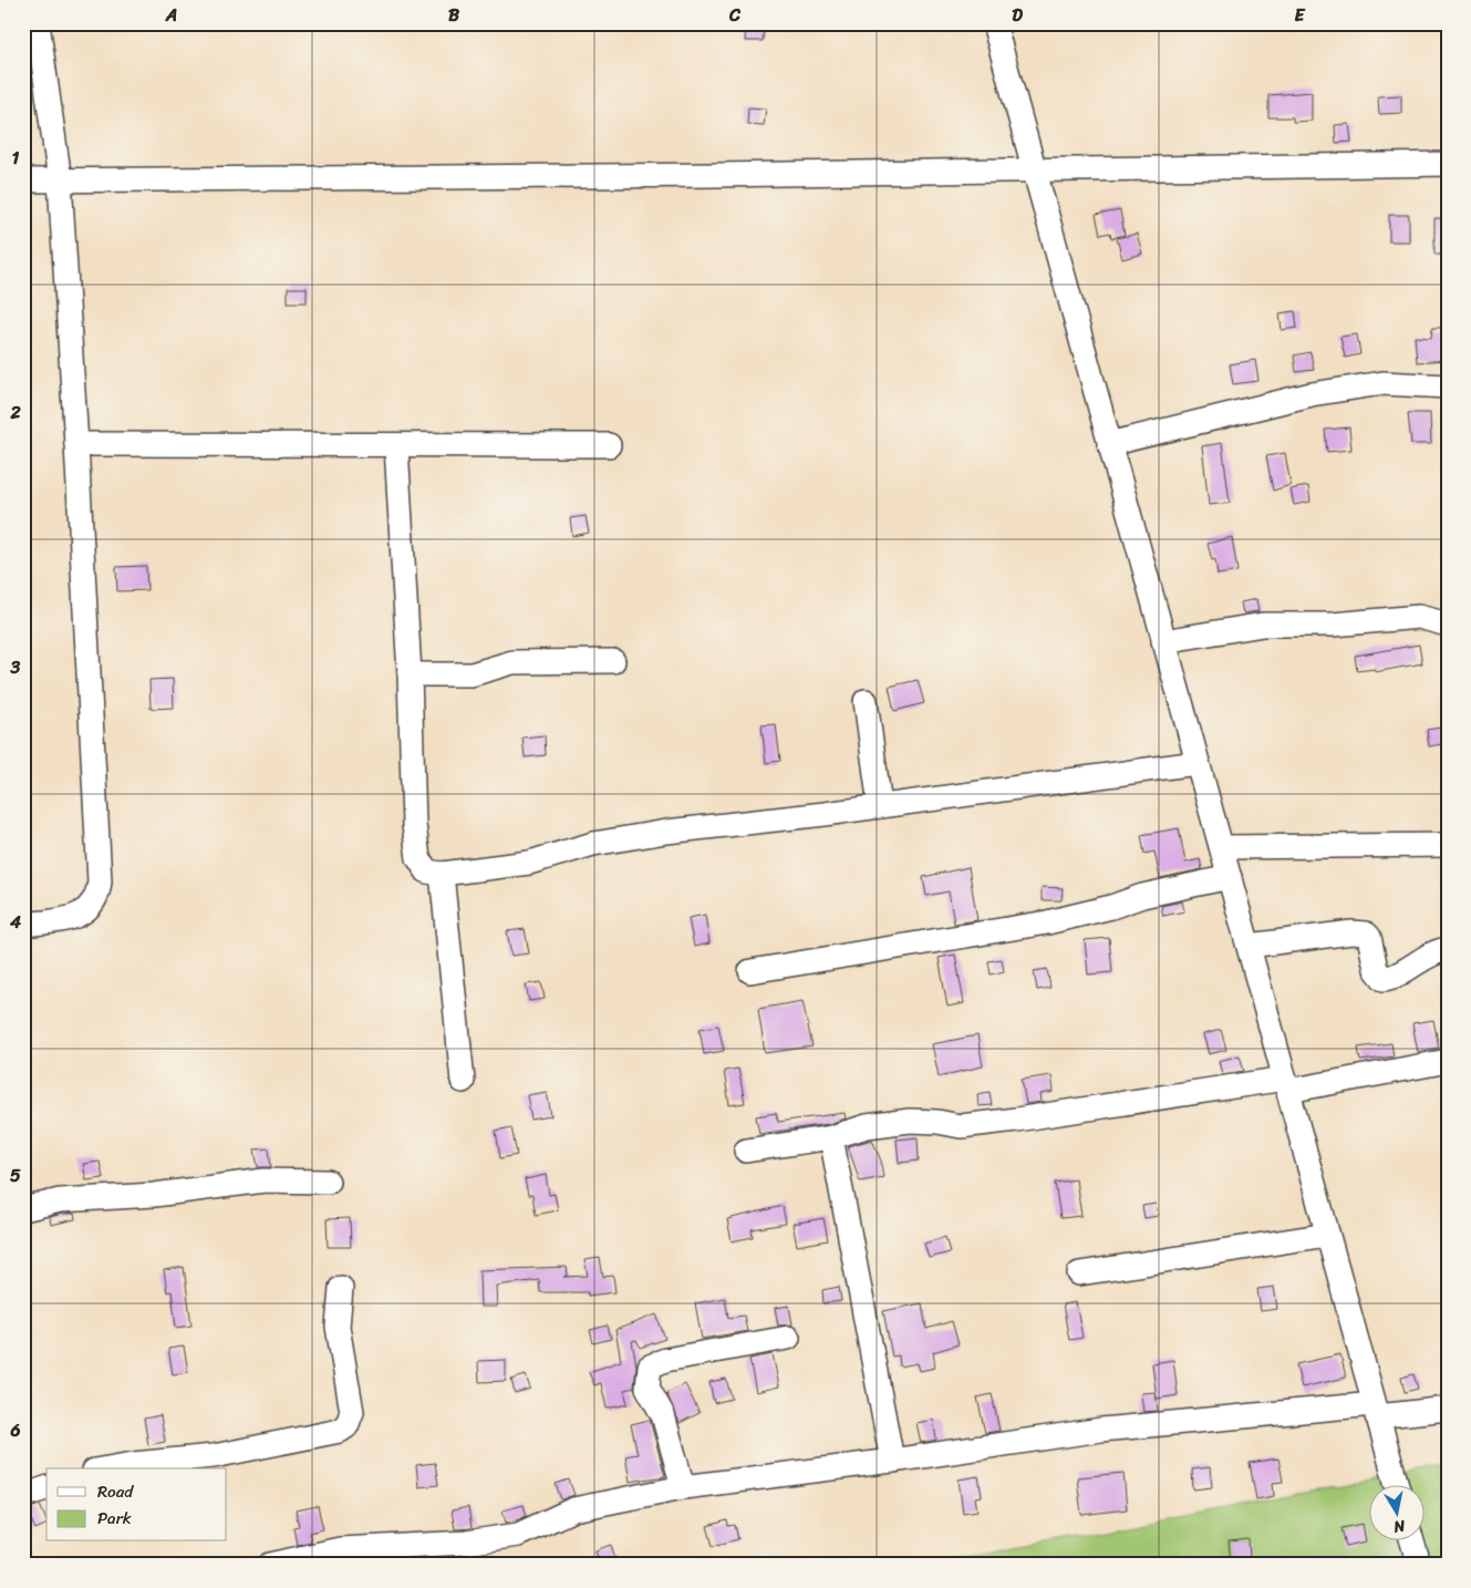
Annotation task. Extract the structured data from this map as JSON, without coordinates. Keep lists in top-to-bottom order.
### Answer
{
  "legend": ["Road", "Park"],
  "north": "bottom",
  "grid": {
    "columns": [
      "A",
      "B",
      "C",
      "D",
      "E"
    ],
    "rows": [
      "1",
      "2",
      "3",
      "4",
      "5",
      "6"
    ]
  }
}
